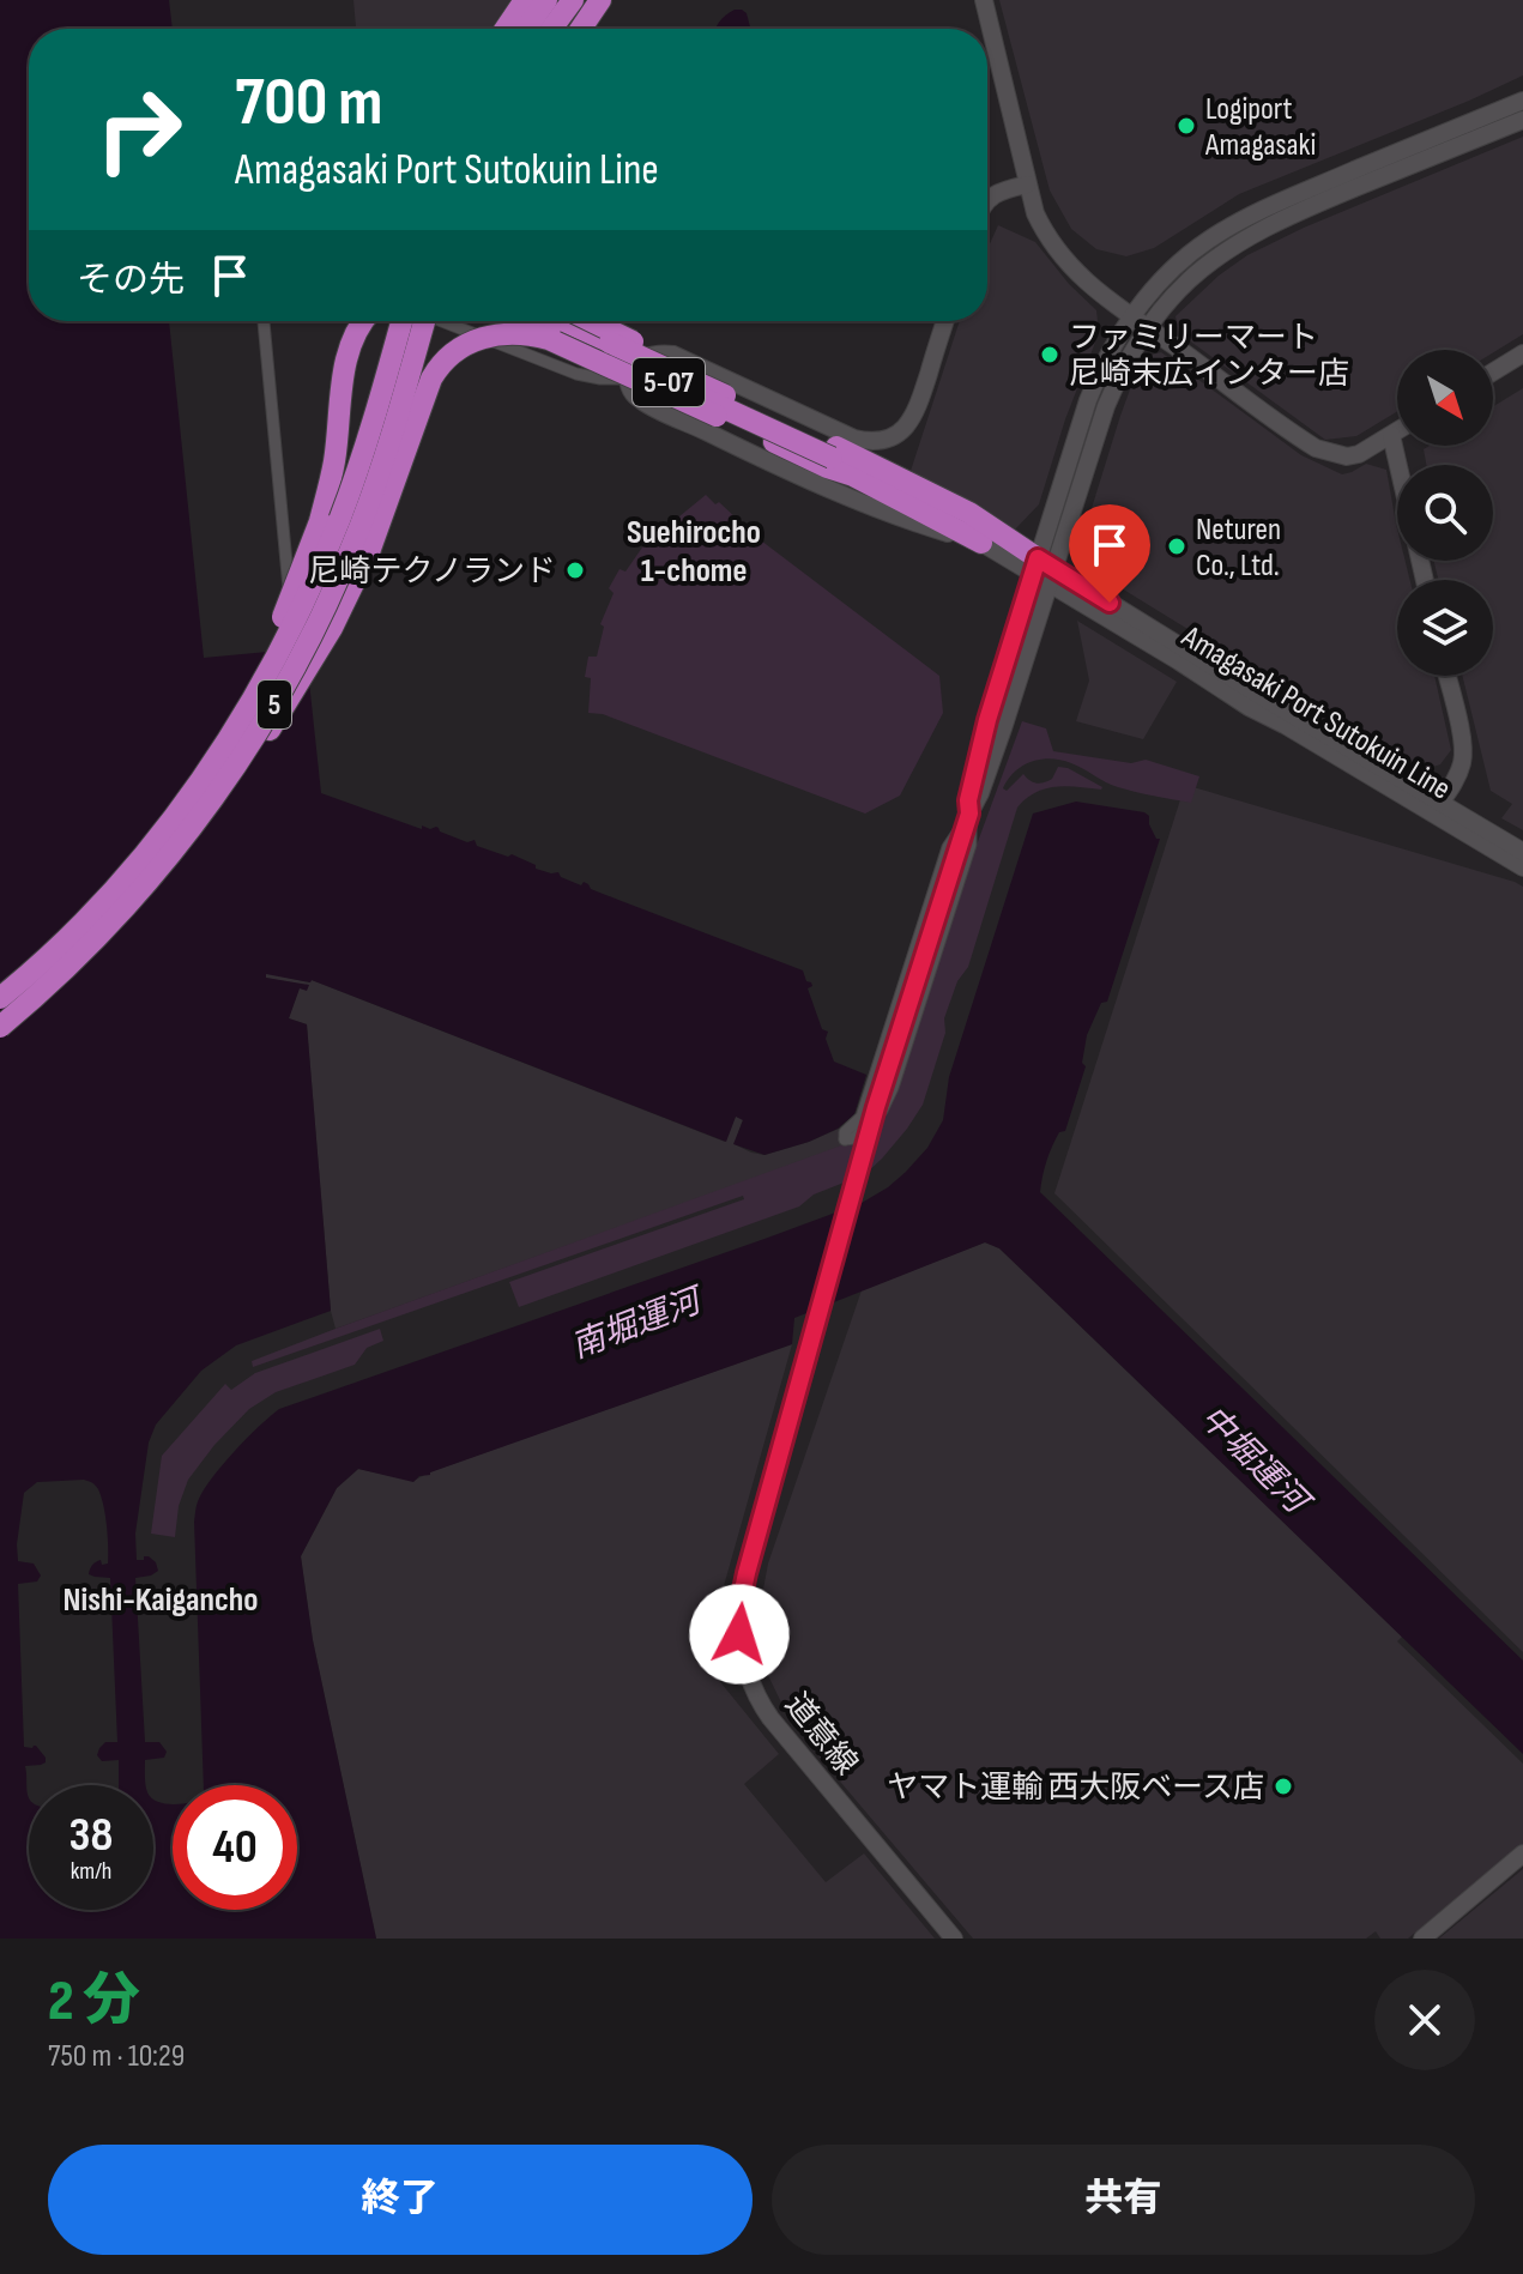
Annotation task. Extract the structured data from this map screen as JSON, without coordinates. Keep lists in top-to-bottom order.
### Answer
{
  "streets": {
    "highway": ["5-07", "5"],
    "street": ["Amagasaki Port Sutokuin Line", "道意線"]
  },
  "crossings": [
    ["5-07", "5"],
    ["5-07", "Amagasaki Port Sutokuin Line"],
    ["5-07", "道意線"],
    ["Amagasaki Port Sutokuin Line", "道意線"]
  ],
  "districts": ["Suehirocho 1-chome", "Nishi-Kaigancho"],
  "water": ["南堀運河", "中堀運河"],
  "places": [
    "Logiport Amagasaki",
    "ファミリーマート 尼崎末広インター店",
    "Neturen Co., Ltd.",
    "尼崎テクノランド",
    "ヤマト運輸 西大阪ベース店"
  ],
  "north": "bottom right",
  "page": {
    "turn": ["700 m", "Amagasaki Port Sutokuin Line"],
    "then": "その先",
    "speed": "38 km/h",
    "limit": "40",
    "heading": ["2 分", "750 m · 10:29"],
    "buttons": ["終了", "共有"]
  }
}
